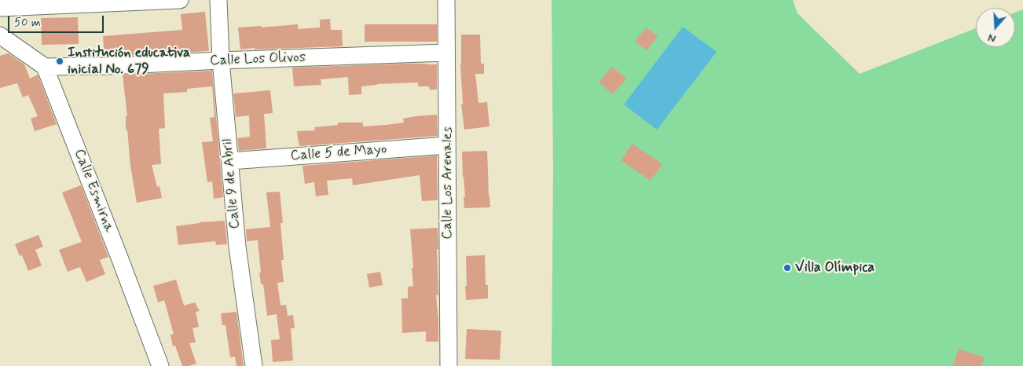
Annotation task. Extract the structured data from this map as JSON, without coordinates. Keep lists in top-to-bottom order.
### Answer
{
  "streets": {
    "street": [
      "Calle Los Olivos",
      "Calle 5 de Mayo",
      "Calle Los Arenales",
      "Calle 9 de Abril",
      "Calle Esmirna"
    ]
  },
  "crossings": [
    ["Calle Los Olivos", "Calle Los Arenales"],
    ["Calle Los Olivos", "Calle 9 de Abril"],
    ["Calle Los Olivos", "Calle Esmirna"],
    ["Calle 5 de Mayo", "Calle Los Arenales"],
    ["Calle 5 de Mayo", "Calle 9 de Abril"]
  ],
  "places": ["Institución educativa inicial No. 679", "Villa Olímpica"],
  "scale_bar": "50 m",
  "north": "bottom"
}
